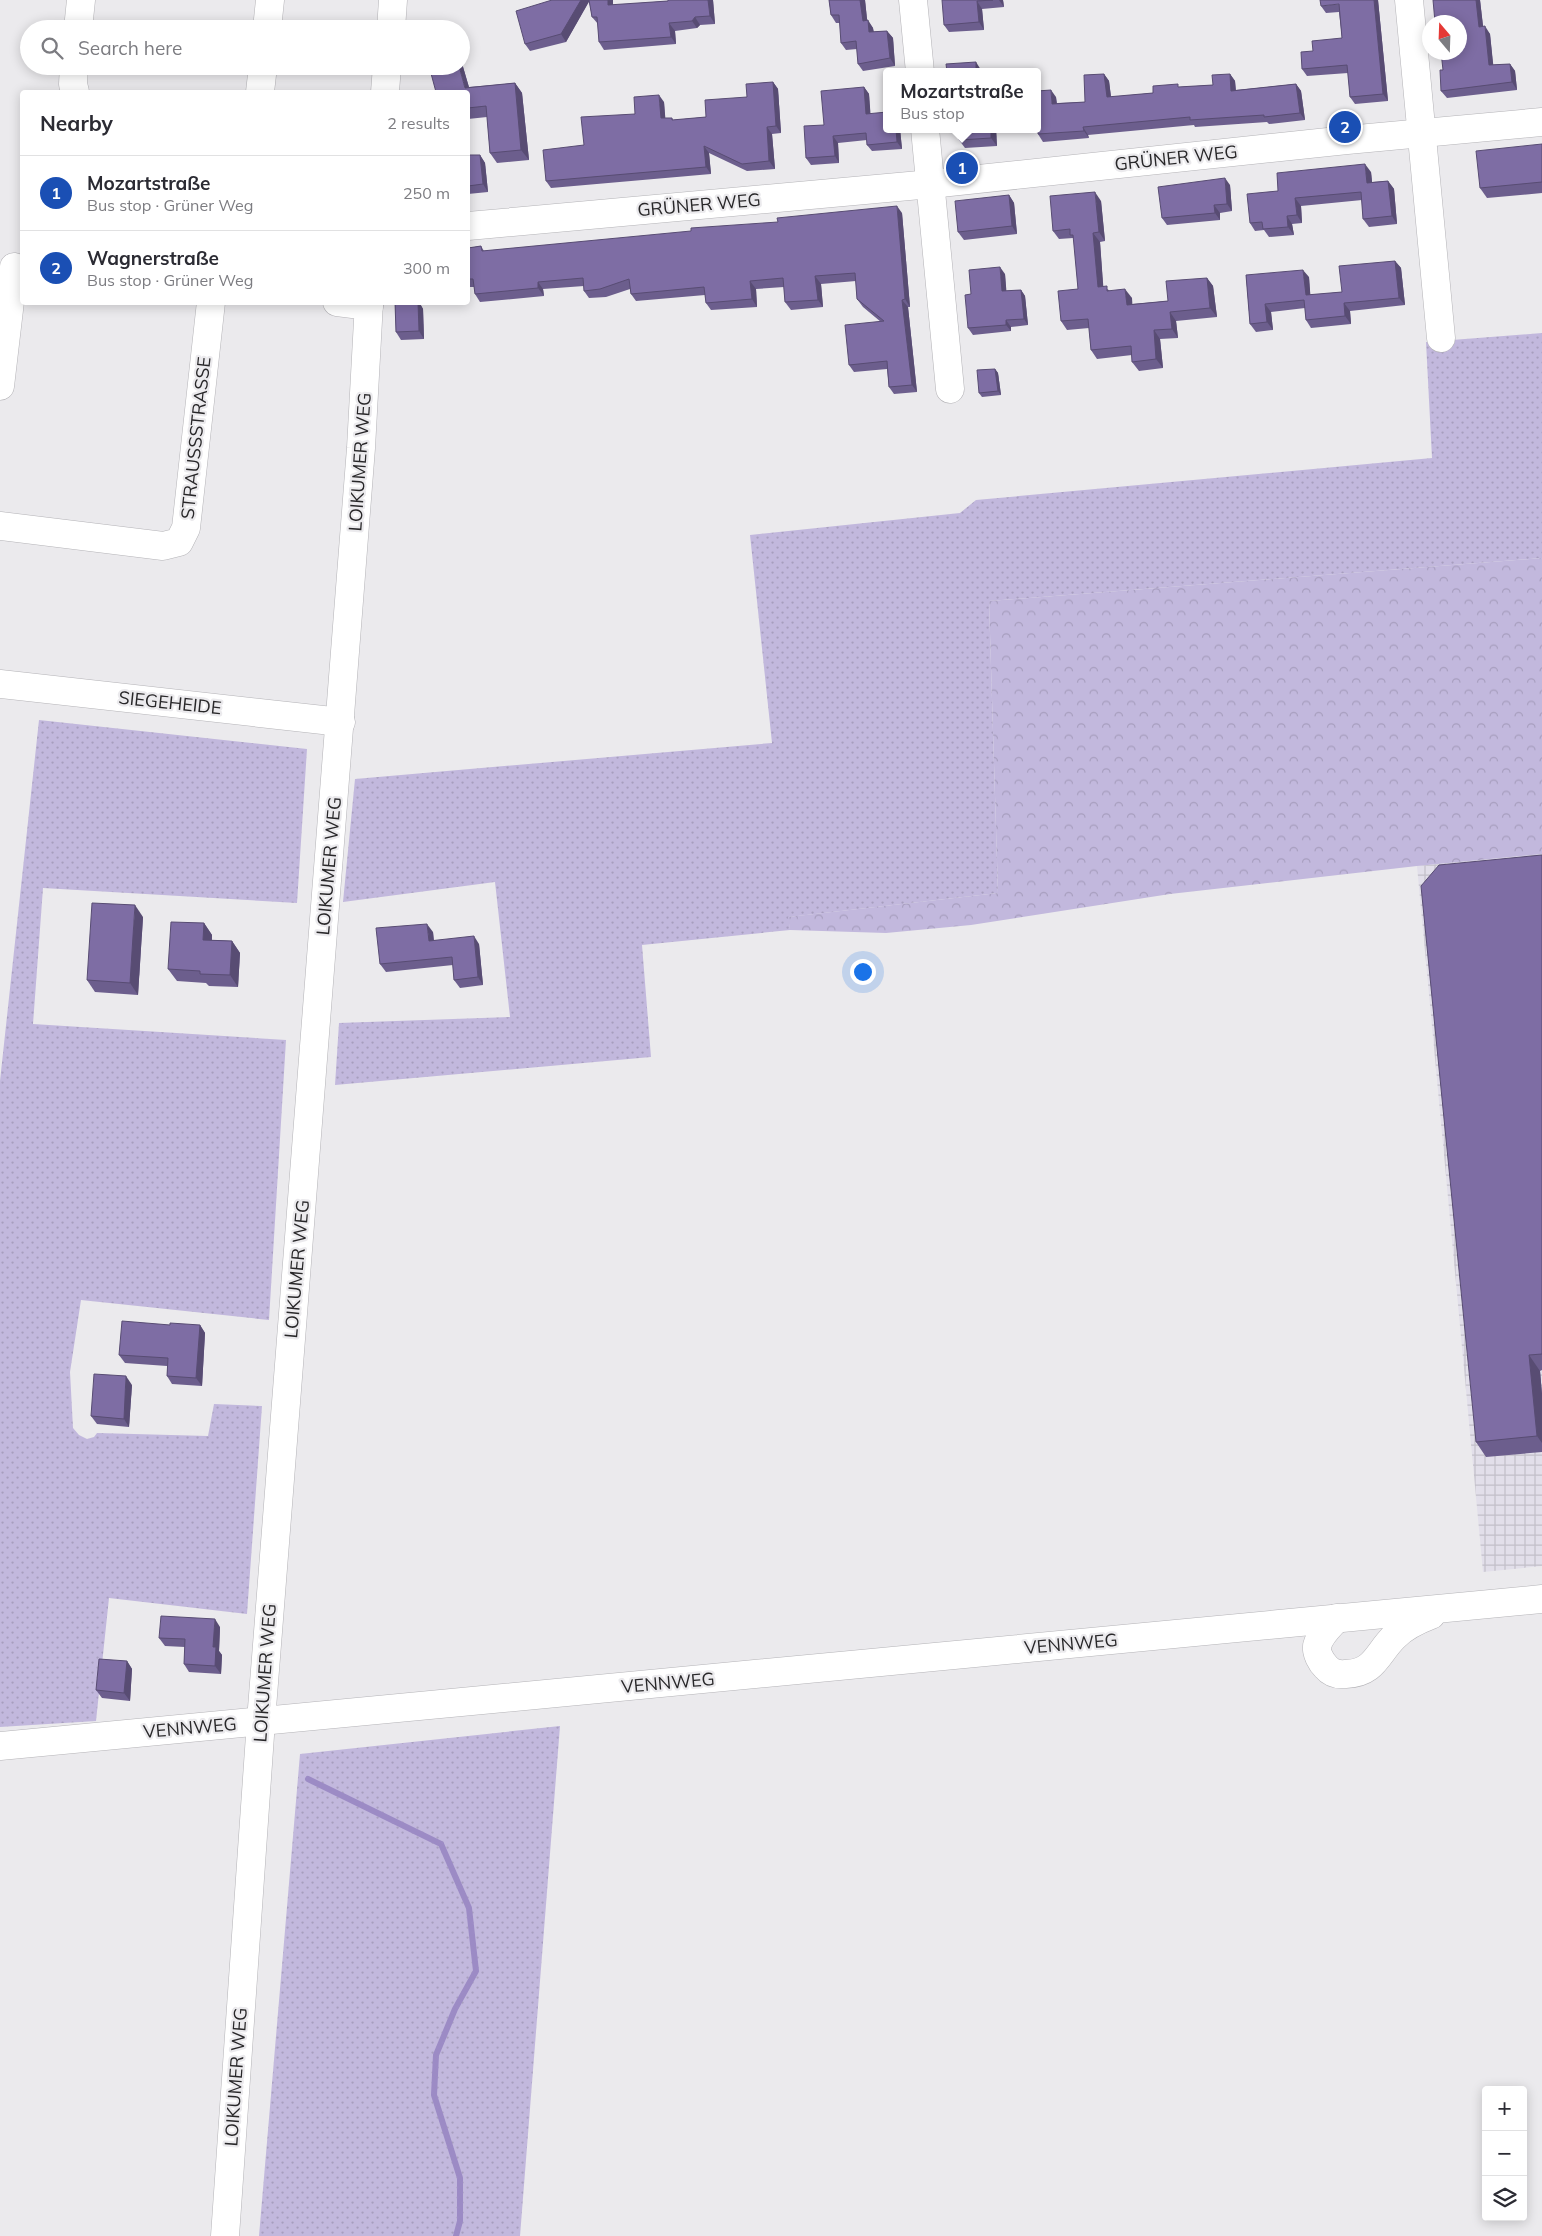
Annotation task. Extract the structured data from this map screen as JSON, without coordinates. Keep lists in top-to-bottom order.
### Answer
{
  "streets": {
    "street": [
      "GRÜNER WEG",
      "STRAUSSSTRASSE",
      "LOIKUMER WEG",
      "SIEGEHEIDE",
      "VENNWEG"
    ]
  },
  "crossings": [
    ["LOIKUMER WEG", "SIEGEHEIDE"],
    ["LOIKUMER WEG", "VENNWEG"]
  ],
  "north": "top",
  "page": {
    "search": "Search here",
    "popup": ["Mozartstraße", "Bus stop"],
    "heading": ["Nearby", "2 results"],
    "pins": ["2", "1"],
    "list": [
      {
        "mark": "1",
        "name": "Mozartstraße",
        "note": "Bus stop · Grüner Weg",
        "value": "250 m"
      },
      {
        "mark": "2",
        "name": "Wagnerstraße",
        "note": "Bus stop · Grüner Weg",
        "value": "300 m"
      }
    ],
    "map_buttons": ["+", "−"]
  }
}
